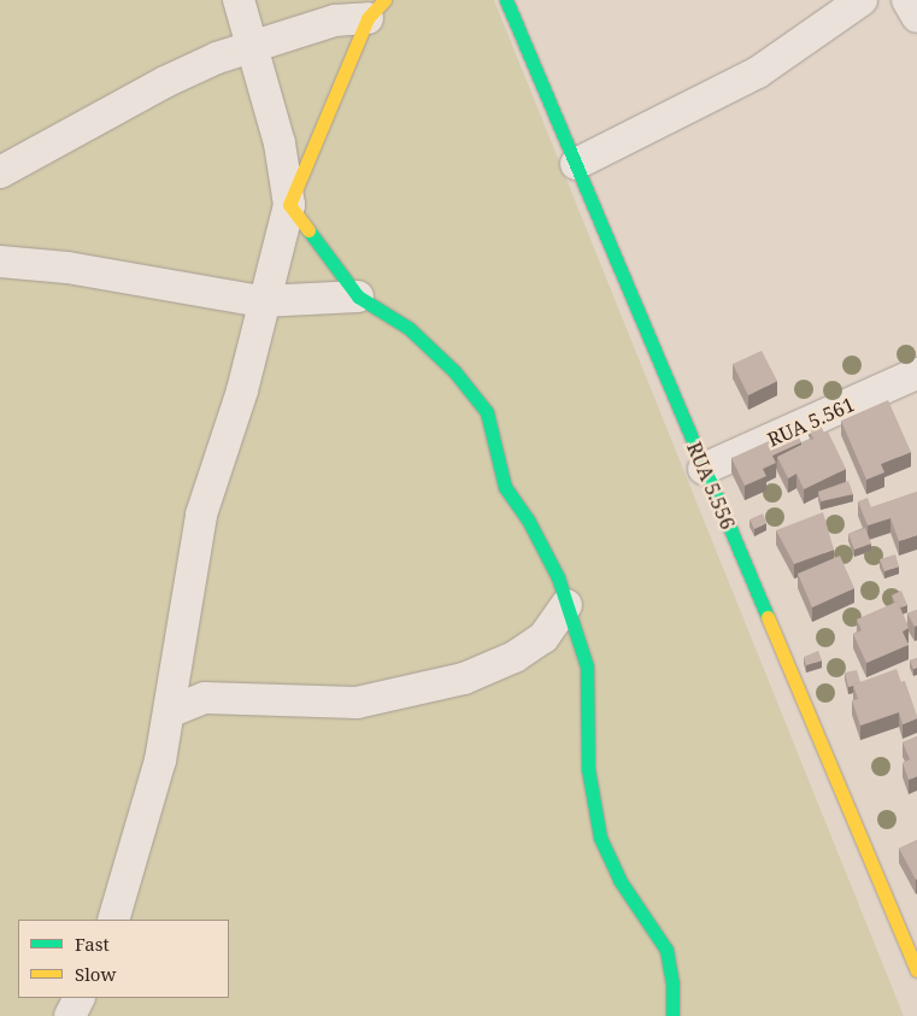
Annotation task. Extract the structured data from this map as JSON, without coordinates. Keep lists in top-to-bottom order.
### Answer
{
  "streets": {
    "street": ["RUA 5.561", "RUA 5.556"]
  },
  "crossings": [
    ["RUA 5.561", "RUA 5.556"]
  ],
  "legend": ["Fast", "Slow"]
}
